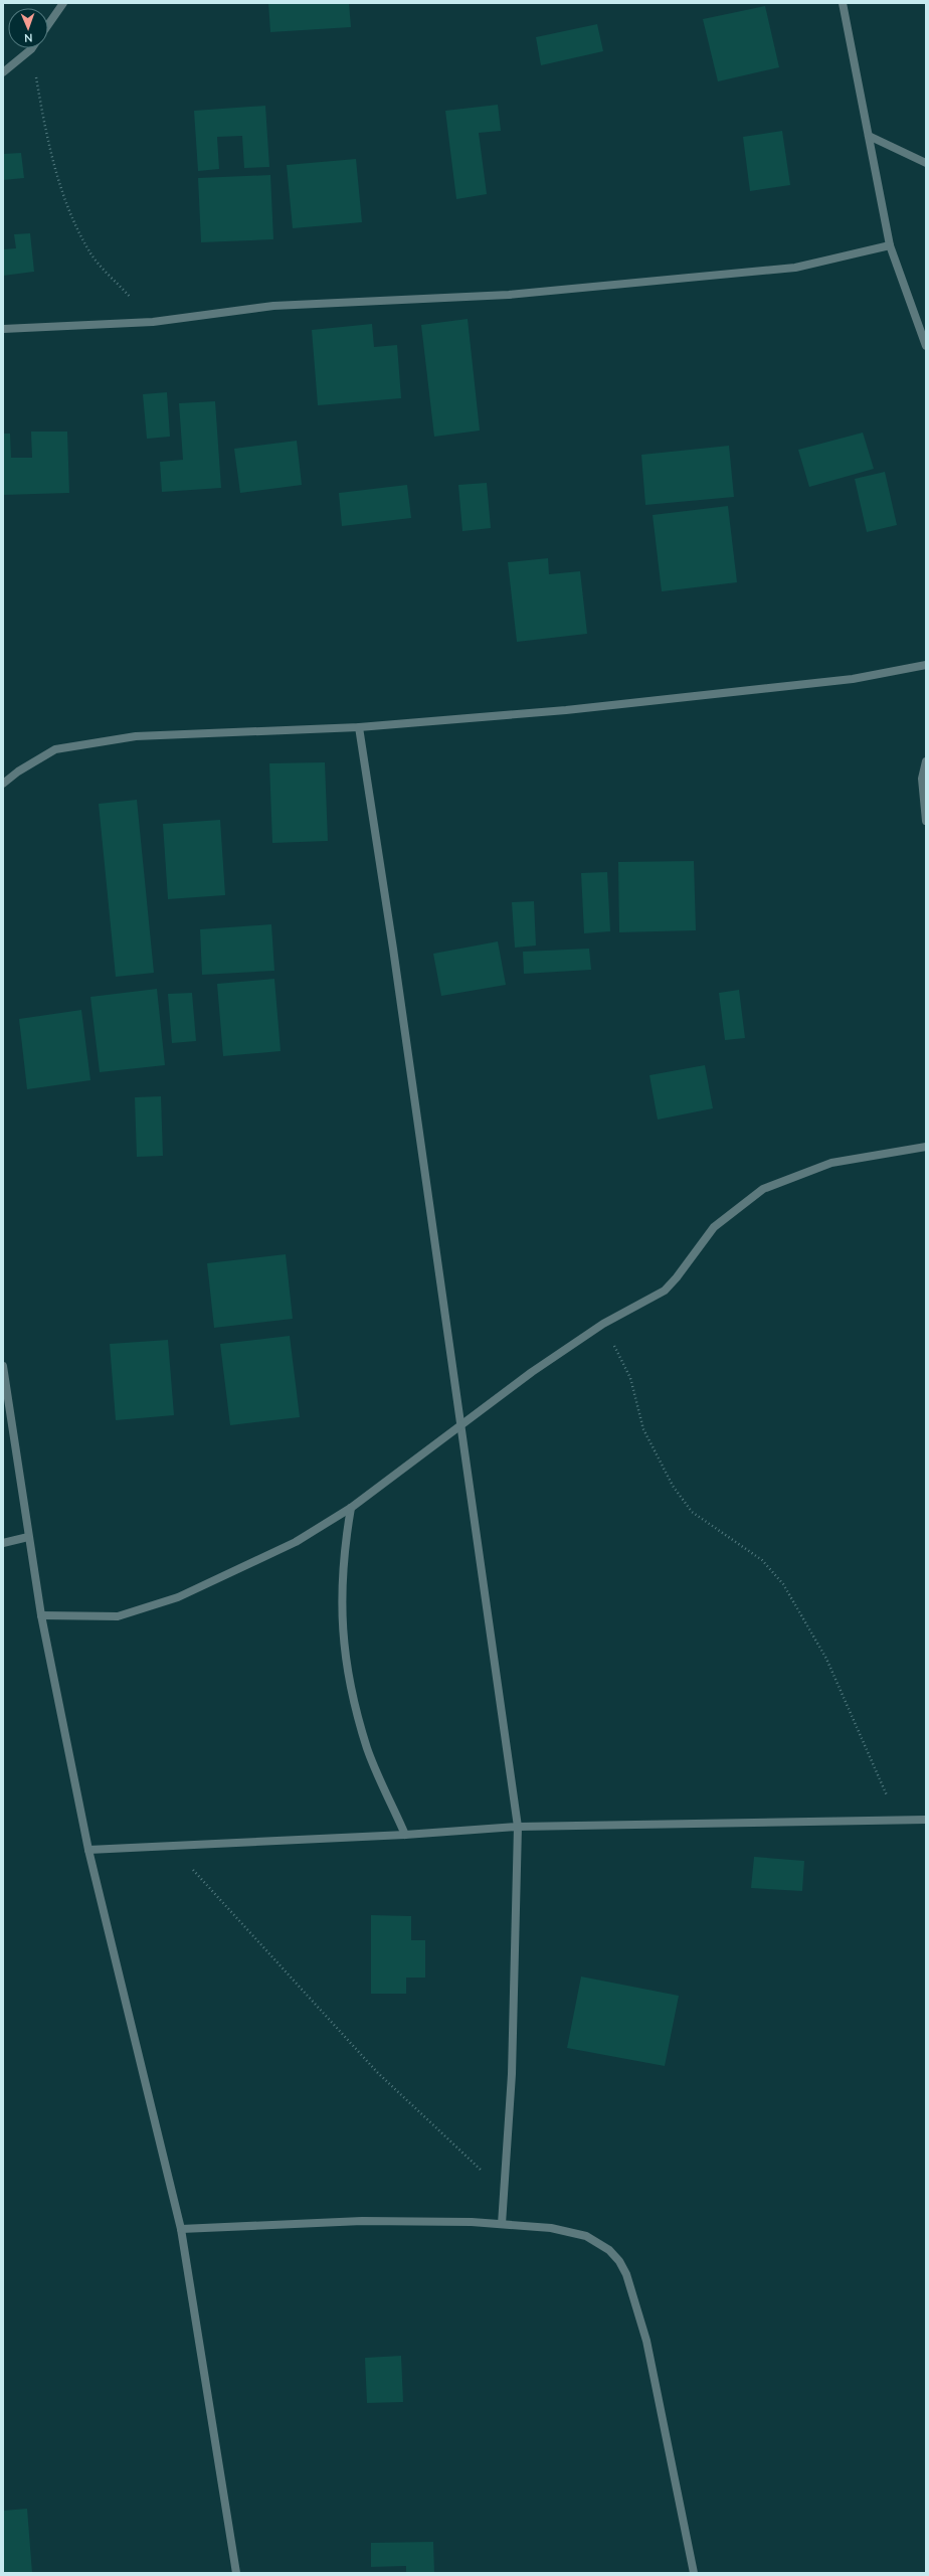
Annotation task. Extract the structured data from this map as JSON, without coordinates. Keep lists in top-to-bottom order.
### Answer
{
  "north": "bottom"
}
